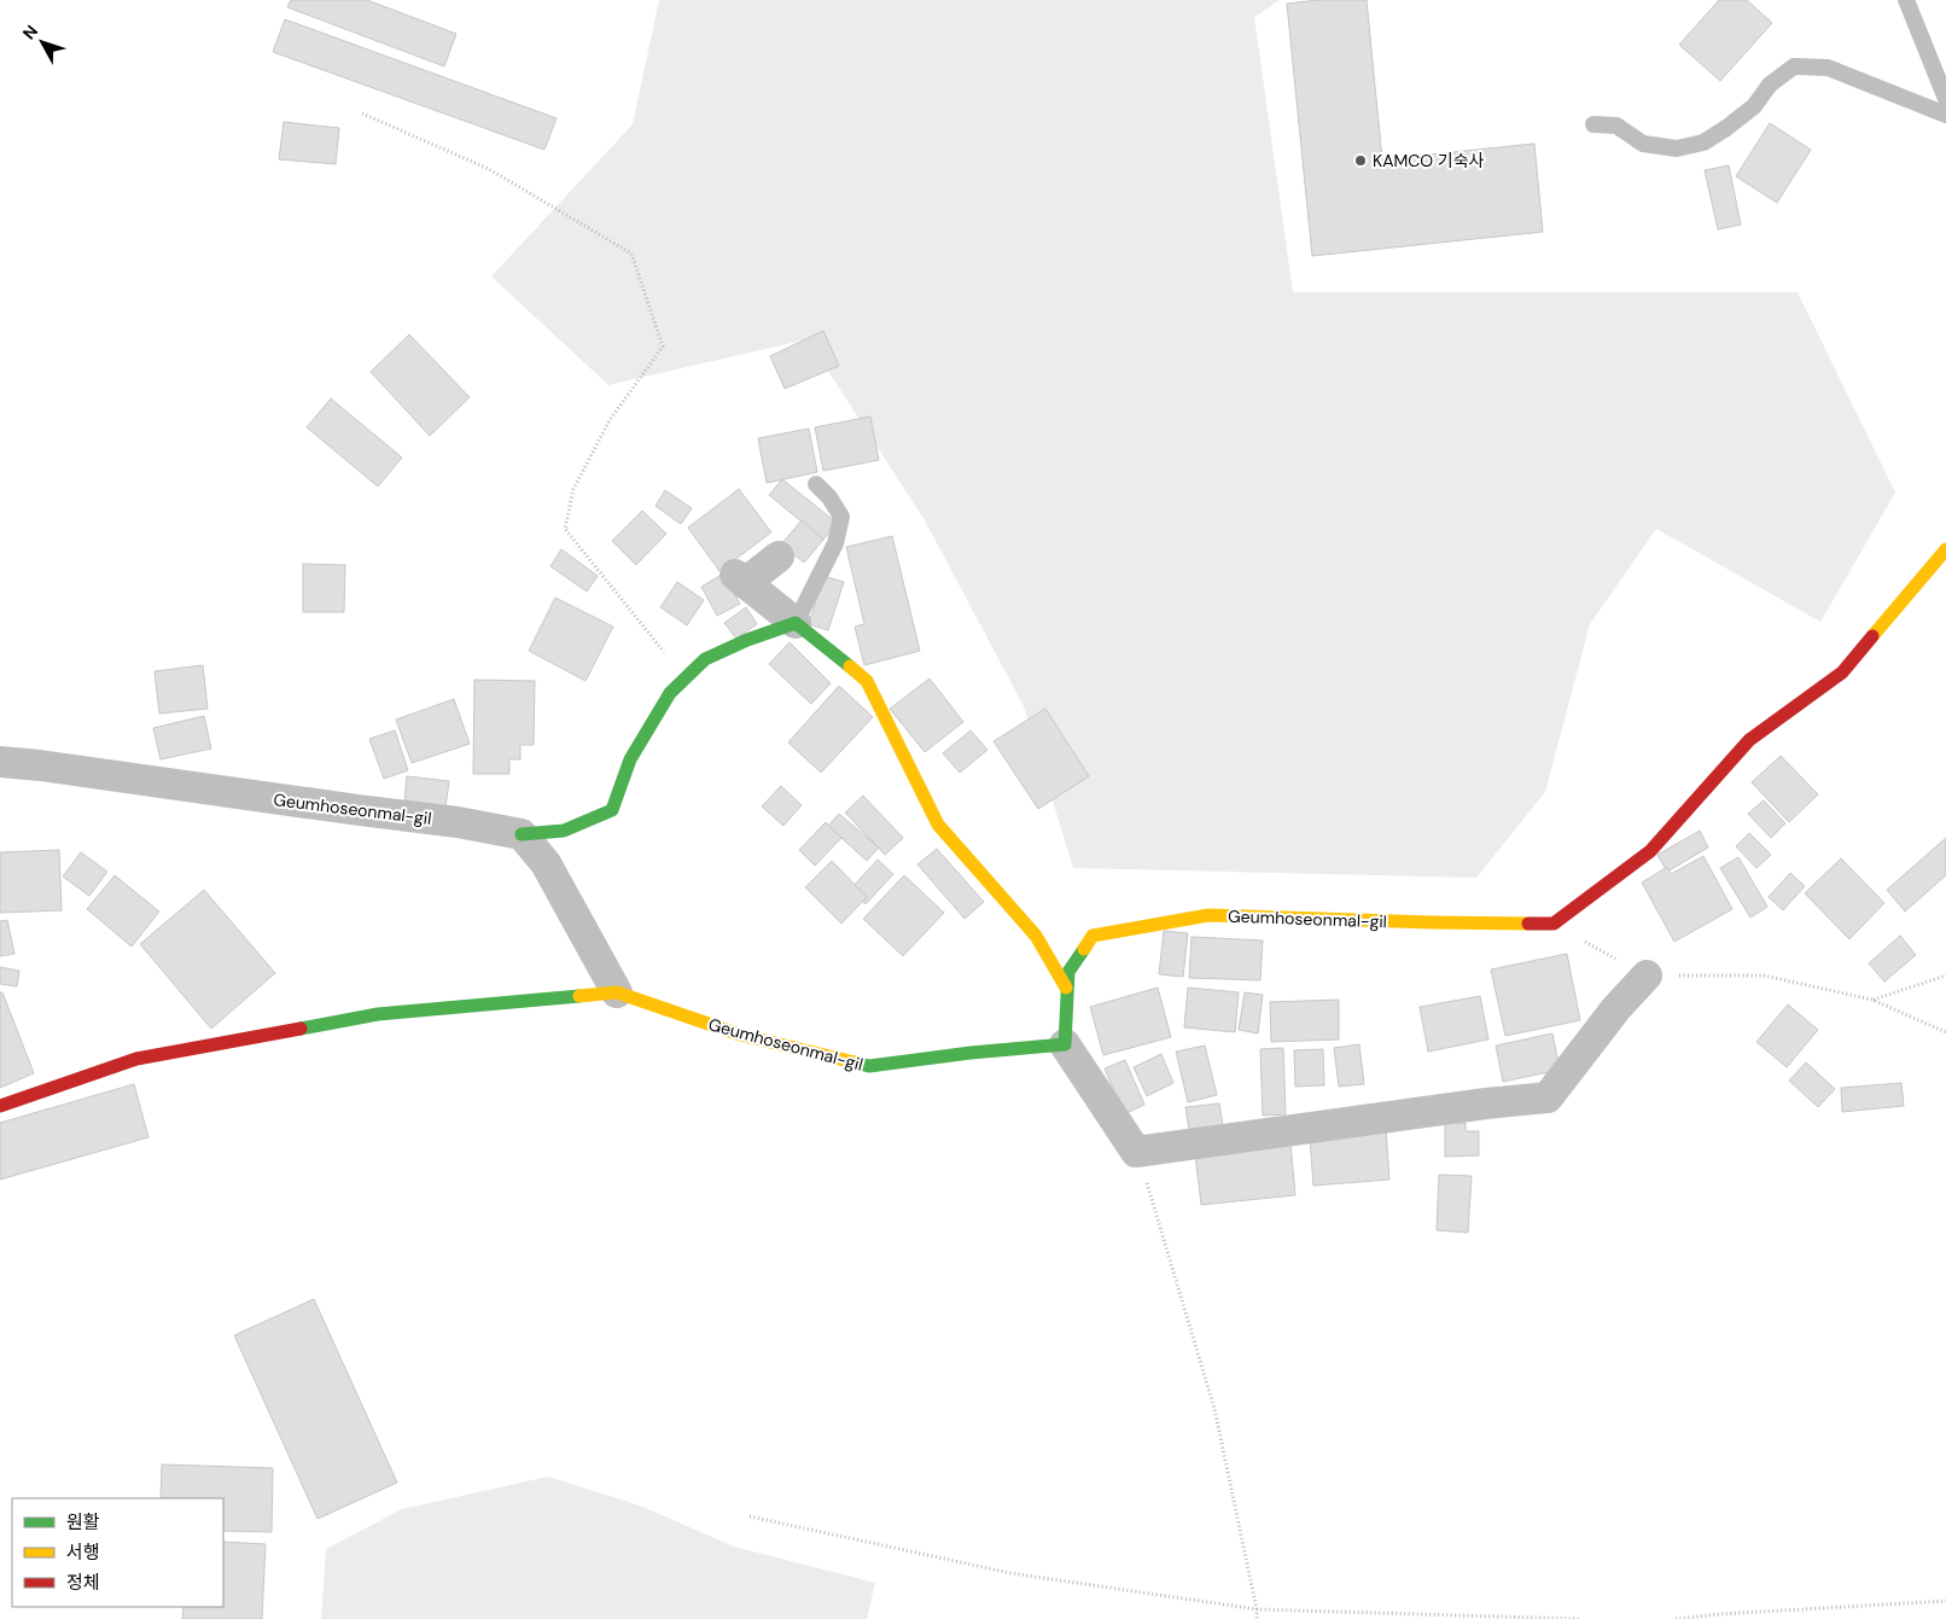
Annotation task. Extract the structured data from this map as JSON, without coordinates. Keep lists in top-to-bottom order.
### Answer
{
  "streets": {
    "street": ["Geumhoseonmal-gil"]
  },
  "places": ["KAMCO 기숙사"],
  "legend": ["원활", "서행", "정체"],
  "north": "top left"
}
